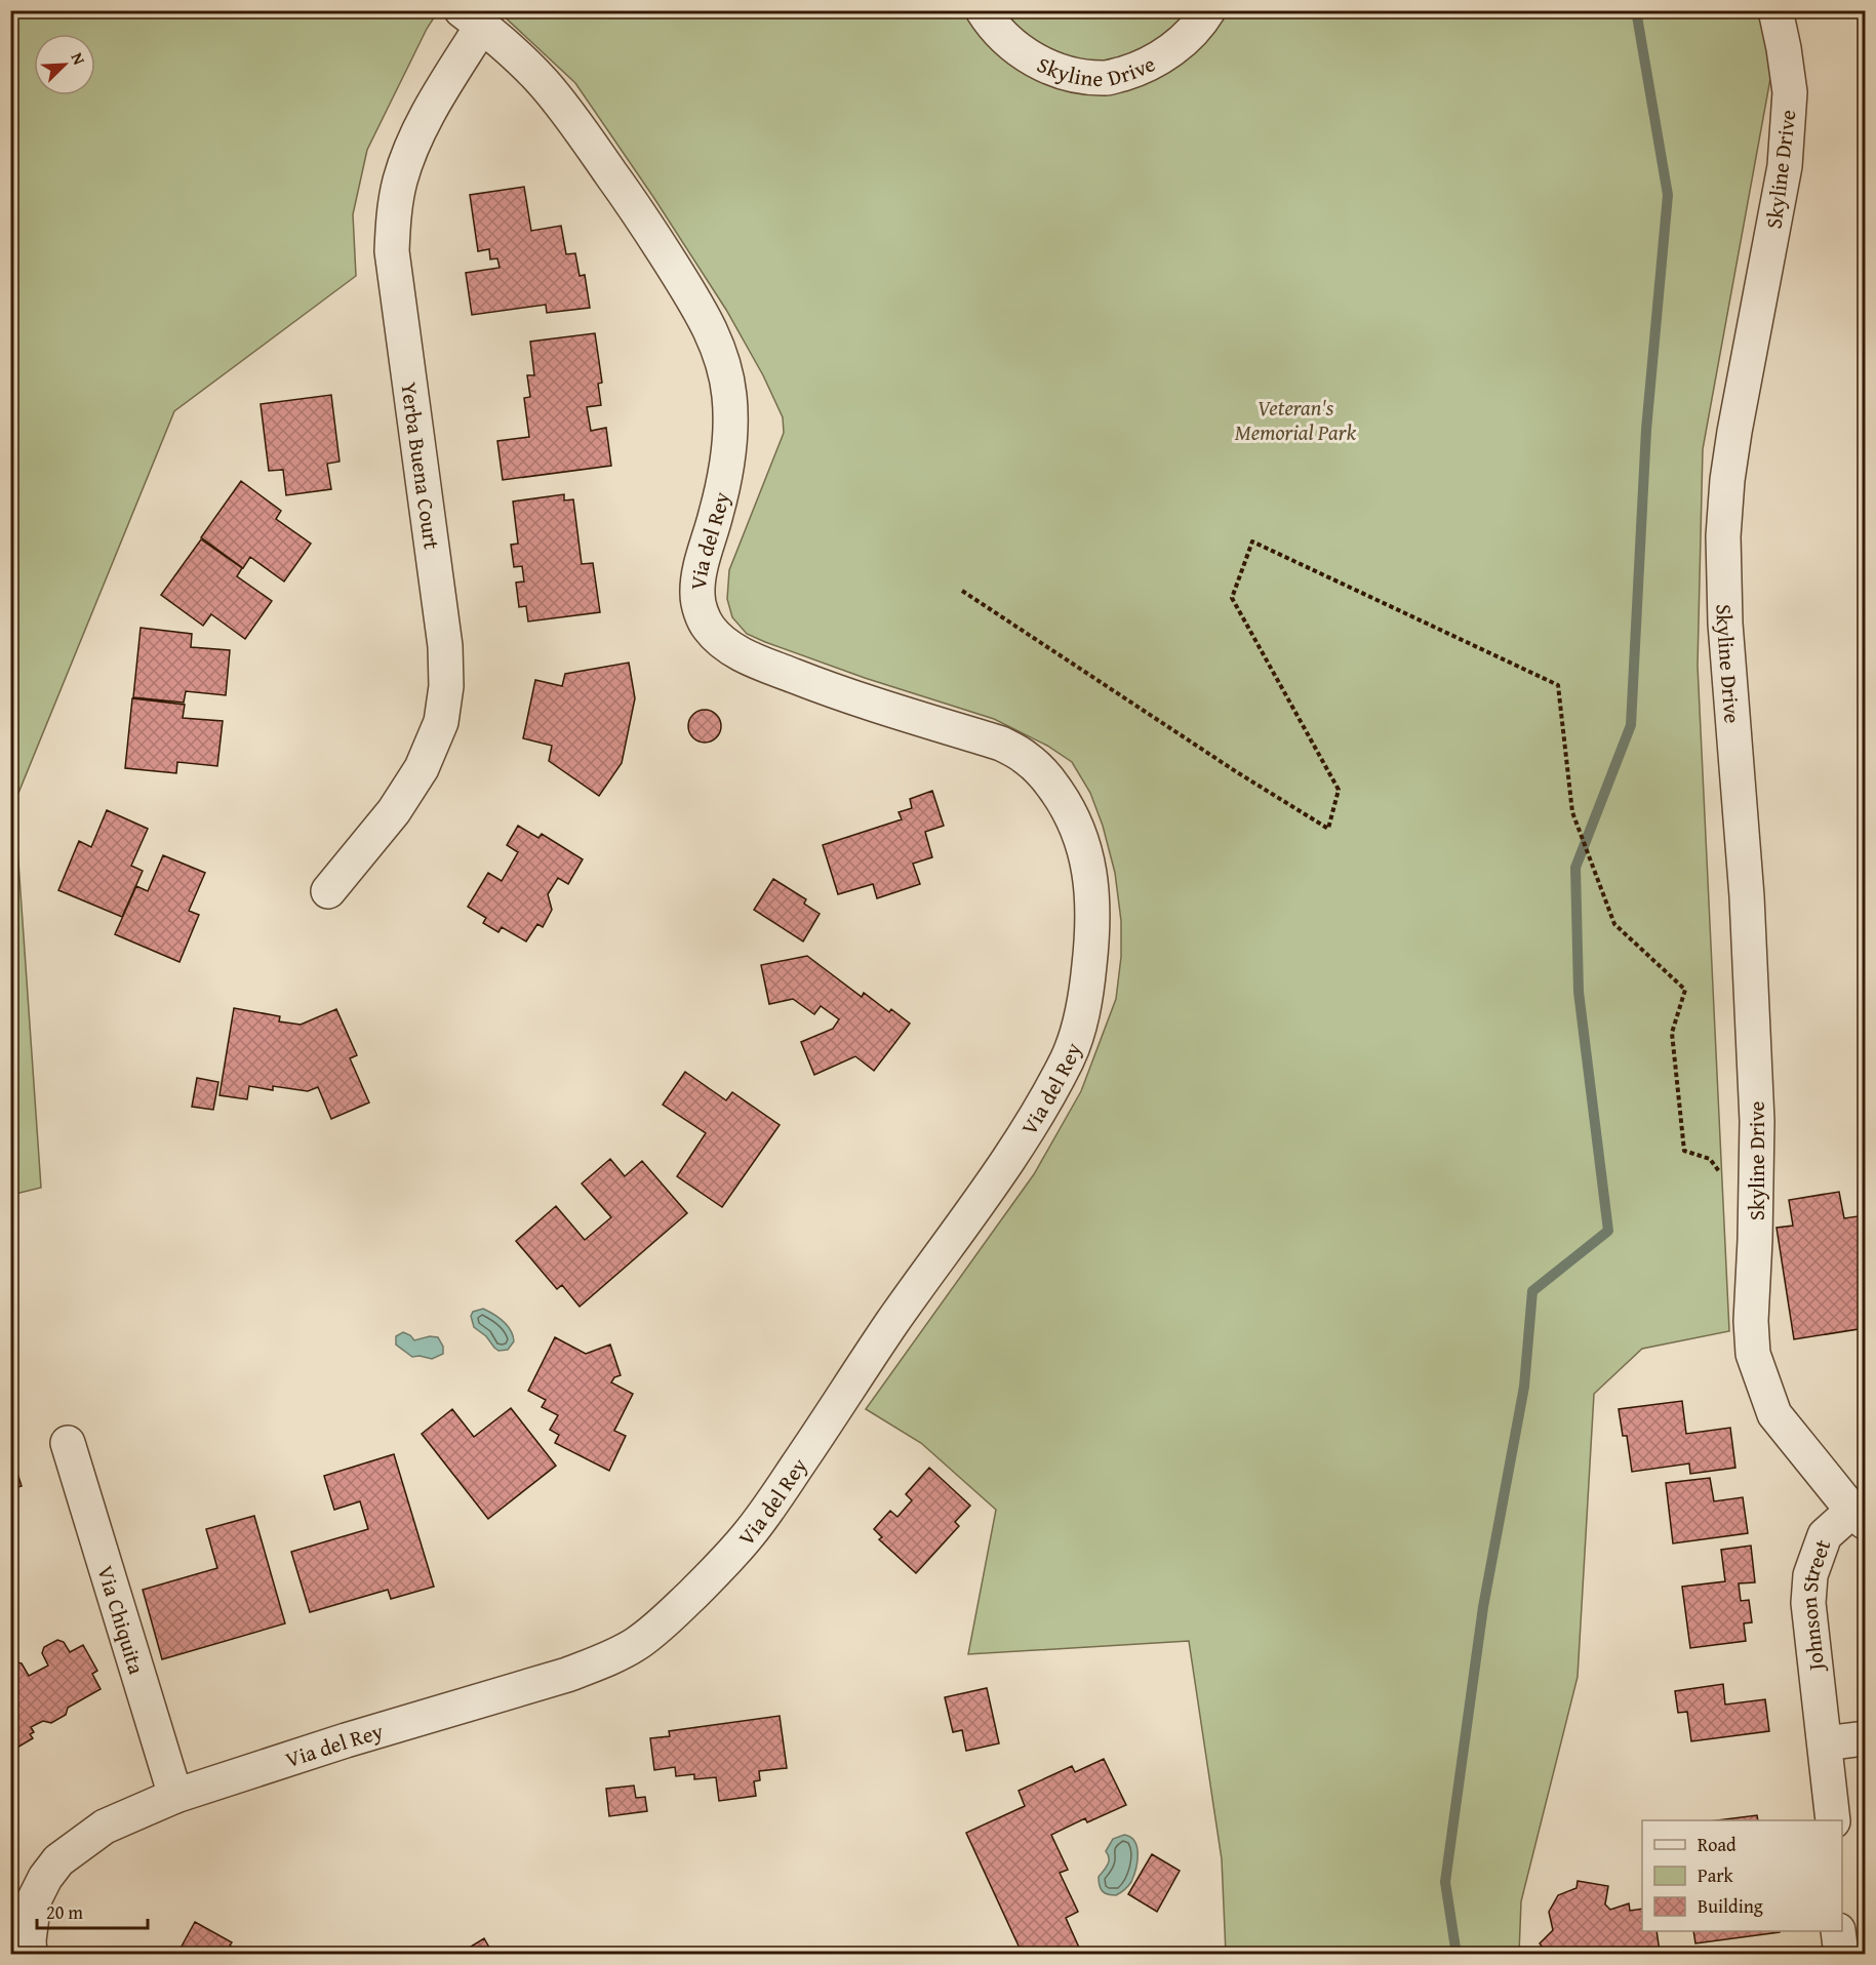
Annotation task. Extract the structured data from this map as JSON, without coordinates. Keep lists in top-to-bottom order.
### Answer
{
  "streets": {
    "street": [
      "Skyline Drive",
      "Yerba Buena Court",
      "Via del Rey",
      "Johnson Street",
      "Via Chiquita"
    ]
  },
  "crossings": [
    ["Skyline Drive", "Johnson Street"],
    ["Yerba Buena Court", "Via del Rey"],
    ["Via del Rey", "Via Chiquita"]
  ],
  "parks": ["Veteran's Memorial Park"],
  "legend": ["Road", "Park", "Building"],
  "scale_bar": "20 m",
  "north": "top right"
}
